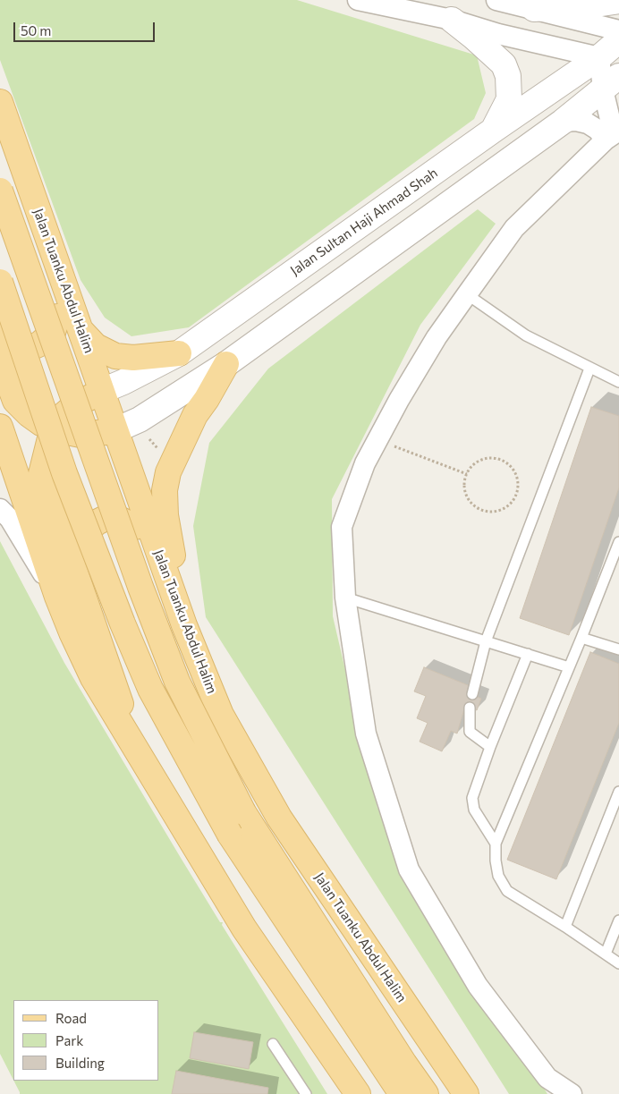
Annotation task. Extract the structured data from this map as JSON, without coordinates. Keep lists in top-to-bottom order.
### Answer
{
  "streets": {
    "main road": ["Jalan Tuanku Abdul Halim"],
    "street": ["Jalan Sultan Haji Ahmad Shah"]
  },
  "crossings": [
    ["Jalan Sultan Haji Ahmad Shah", "Jalan Tuanku Abdul Halim"]
  ],
  "legend": ["Road", "Park", "Building"],
  "scale_bar": "50 m"
}
